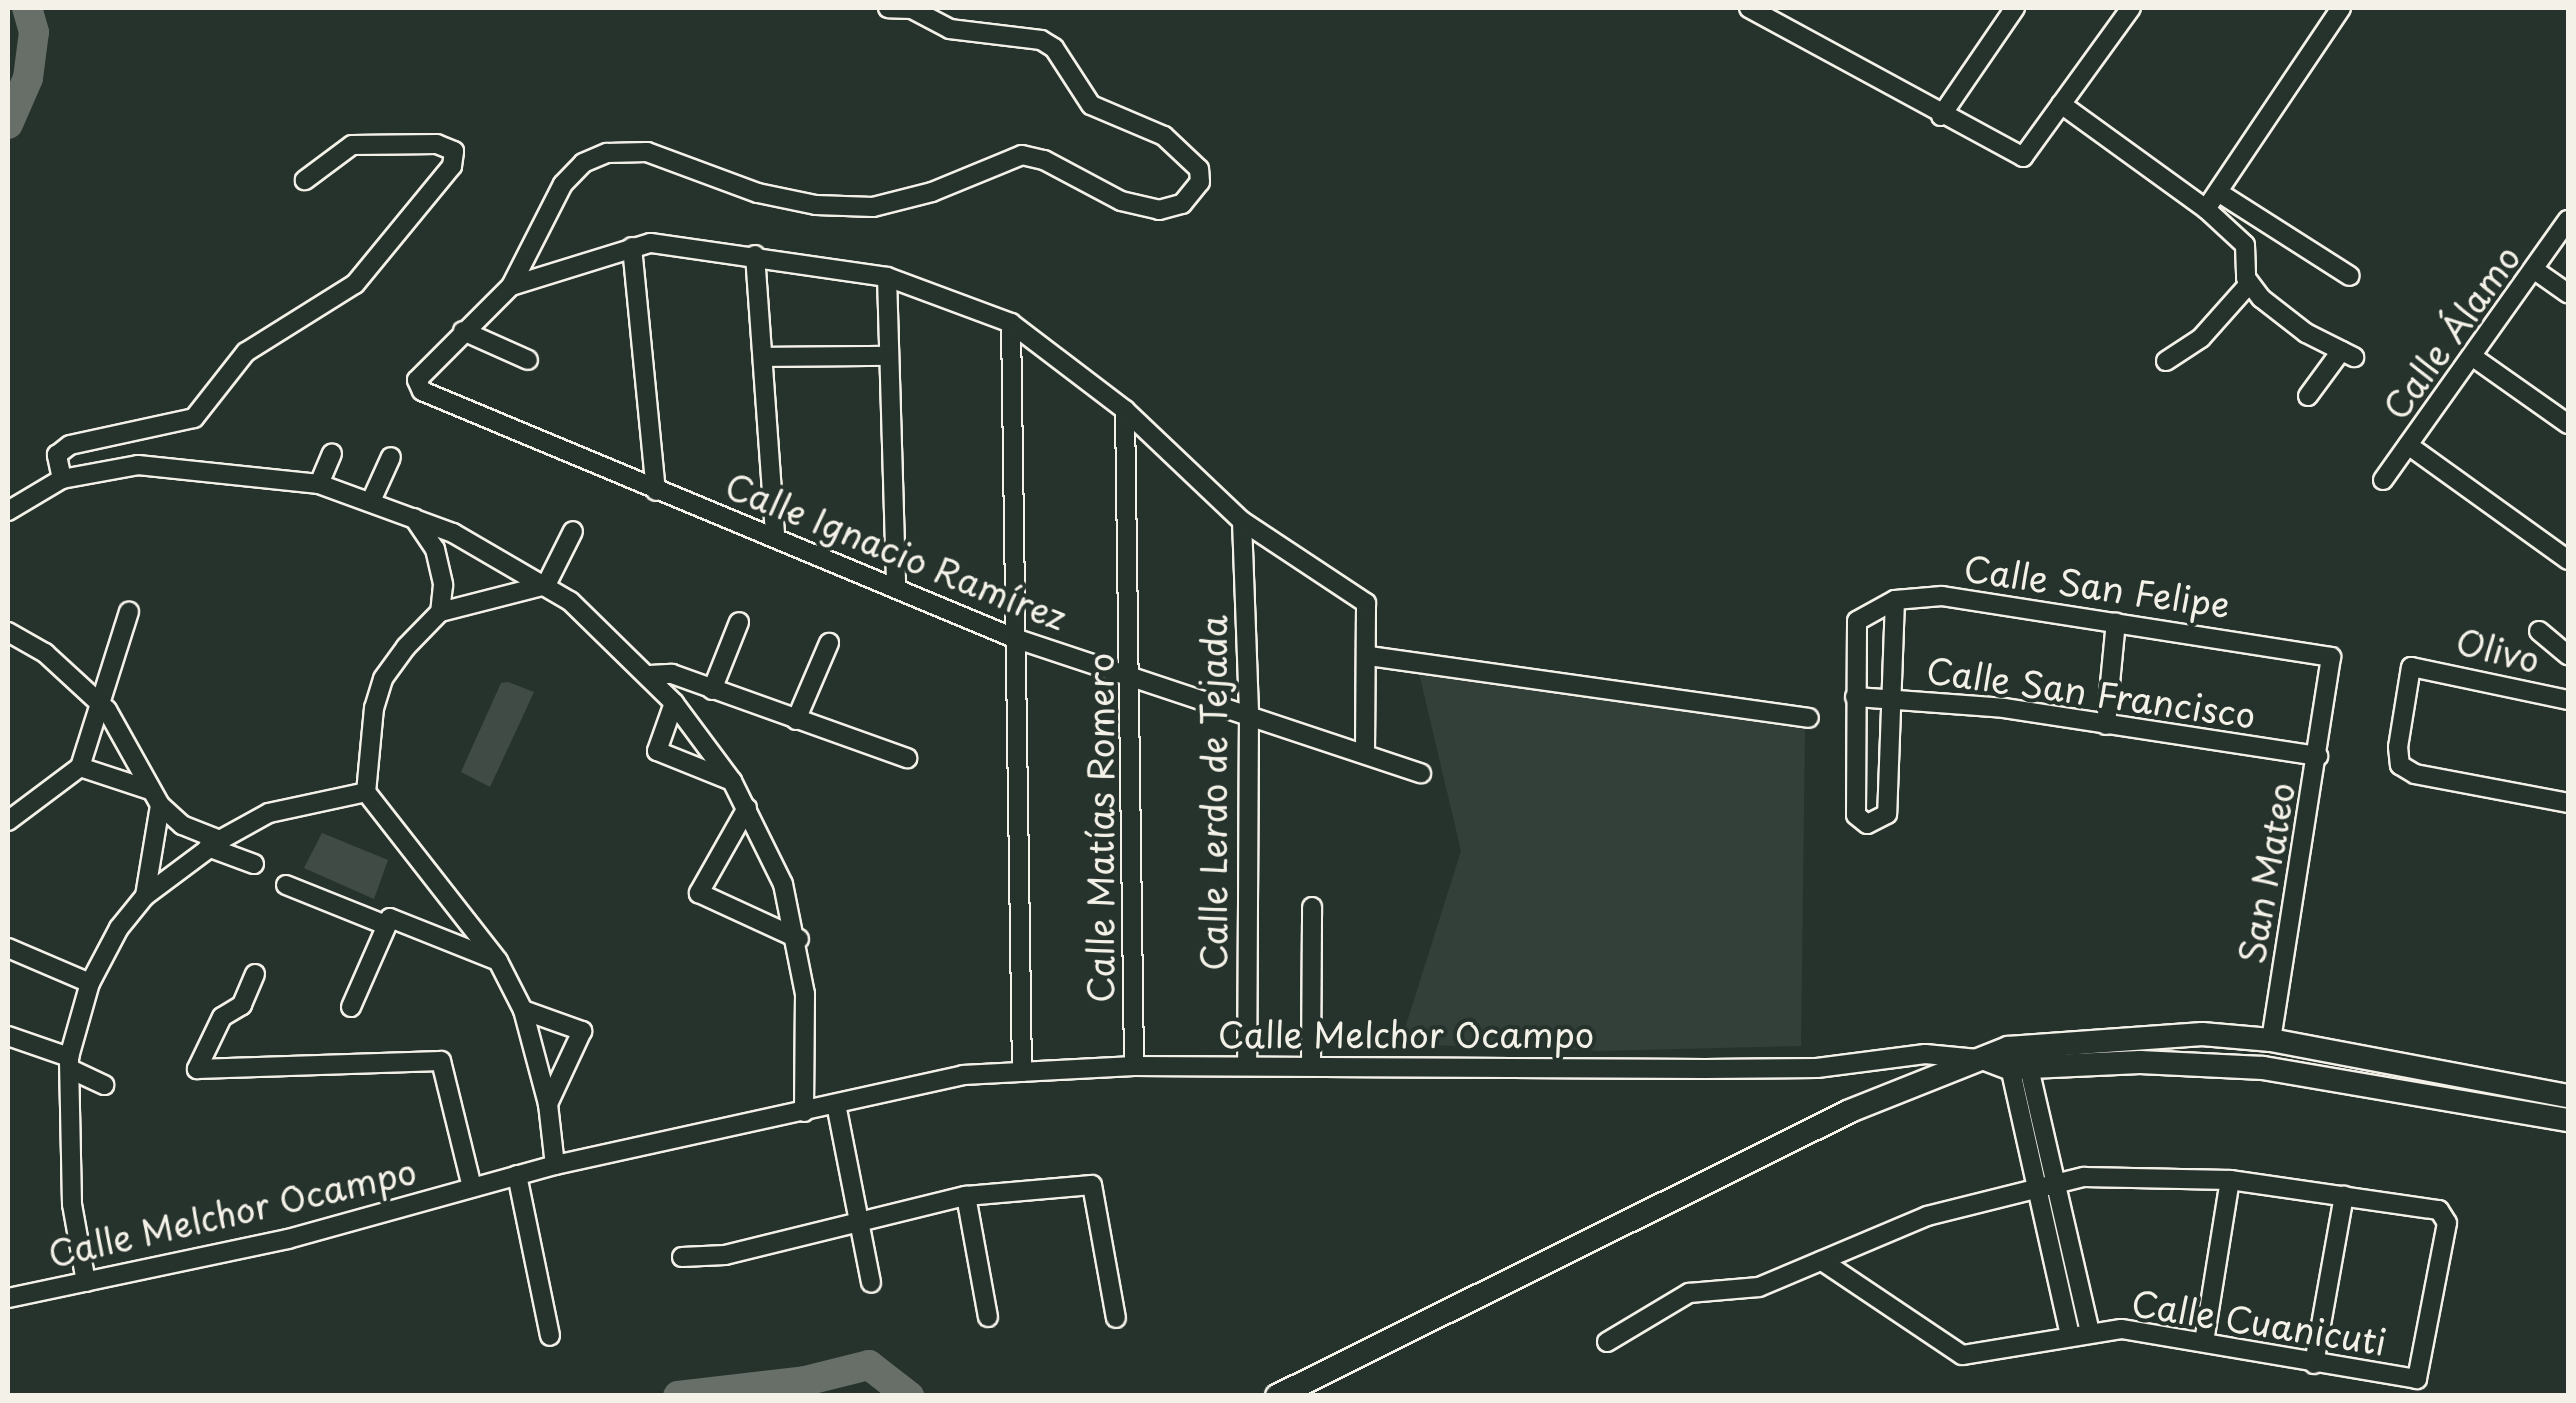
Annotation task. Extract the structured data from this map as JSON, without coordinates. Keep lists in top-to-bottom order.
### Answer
{
  "streets": {
    "street": [
      "Calle Álamo",
      "Calle Ignacio Ramírez",
      "Calle San Felipe",
      "Olivo",
      "Calle San Francisco",
      "Calle Lerdo de Tejada",
      "Calle Matías Romero",
      "San Mateo",
      "Calle Melchor Ocampo",
      "Calle Cuanicuti"
    ]
  },
  "crossings": [
    ["Calle Ignacio Ramírez", "Calle Lerdo de Tejada"],
    ["Calle Ignacio Ramírez", "Calle Matías Romero"],
    ["Calle San Felipe", "Calle San Francisco"],
    ["Calle San Felipe", "San Mateo"],
    ["Calle San Francisco", "San Mateo"],
    ["Calle Lerdo de Tejada", "Calle Melchor Ocampo"],
    ["Calle Matías Romero", "Calle Melchor Ocampo"]
  ]
}
